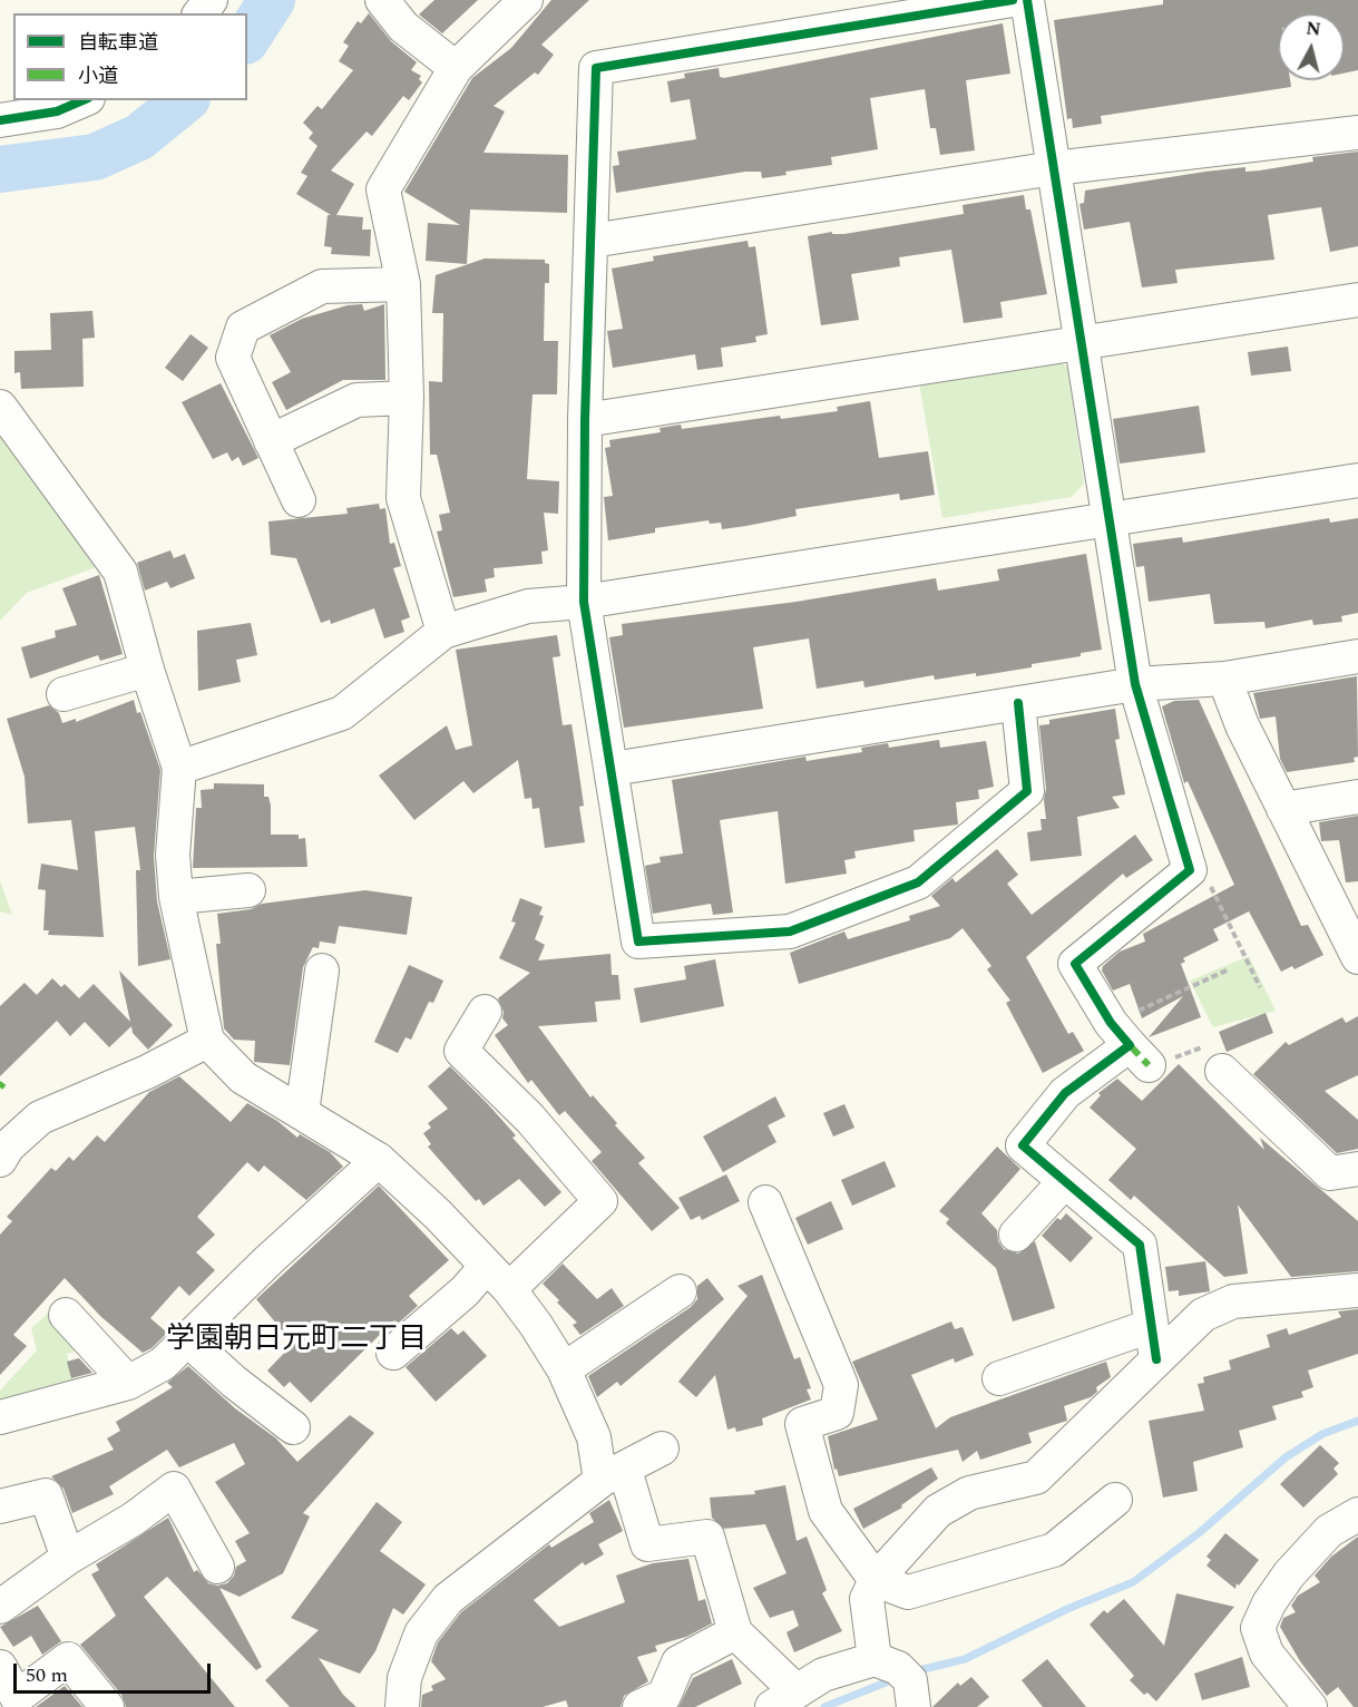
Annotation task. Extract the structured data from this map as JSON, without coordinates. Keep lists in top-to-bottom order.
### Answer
{
  "districts": ["学園朝日元町二丁目"],
  "legend": ["自転車道", "小道"],
  "scale_bar": "50 m",
  "north": "top"
}
